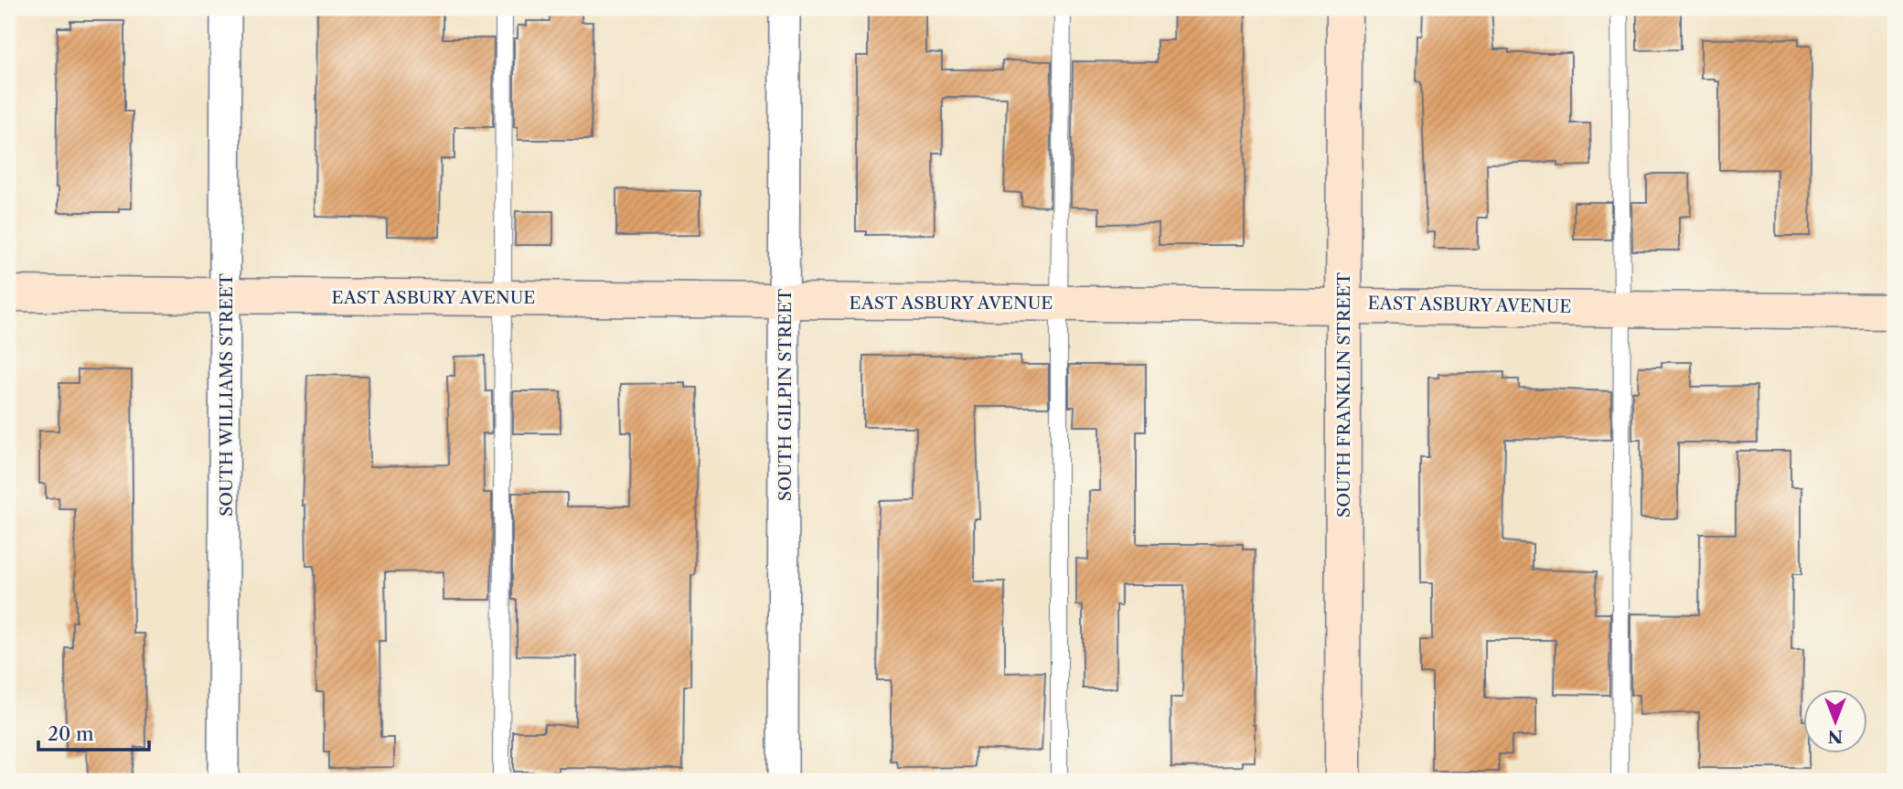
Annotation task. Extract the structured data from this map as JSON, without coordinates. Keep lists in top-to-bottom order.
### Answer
{
  "streets": {
    "street": [
      "EAST ASBURY AVENUE",
      "SOUTH WILLIAMS STREET",
      "SOUTH GILPIN STREET",
      "SOUTH FRANKLIN STREET"
    ]
  },
  "crossings": [
    ["EAST ASBURY AVENUE", "SOUTH WILLIAMS STREET"],
    ["EAST ASBURY AVENUE", "SOUTH GILPIN STREET"],
    ["EAST ASBURY AVENUE", "SOUTH FRANKLIN STREET"]
  ],
  "scale_bar": "20 m",
  "north": "bottom"
}
